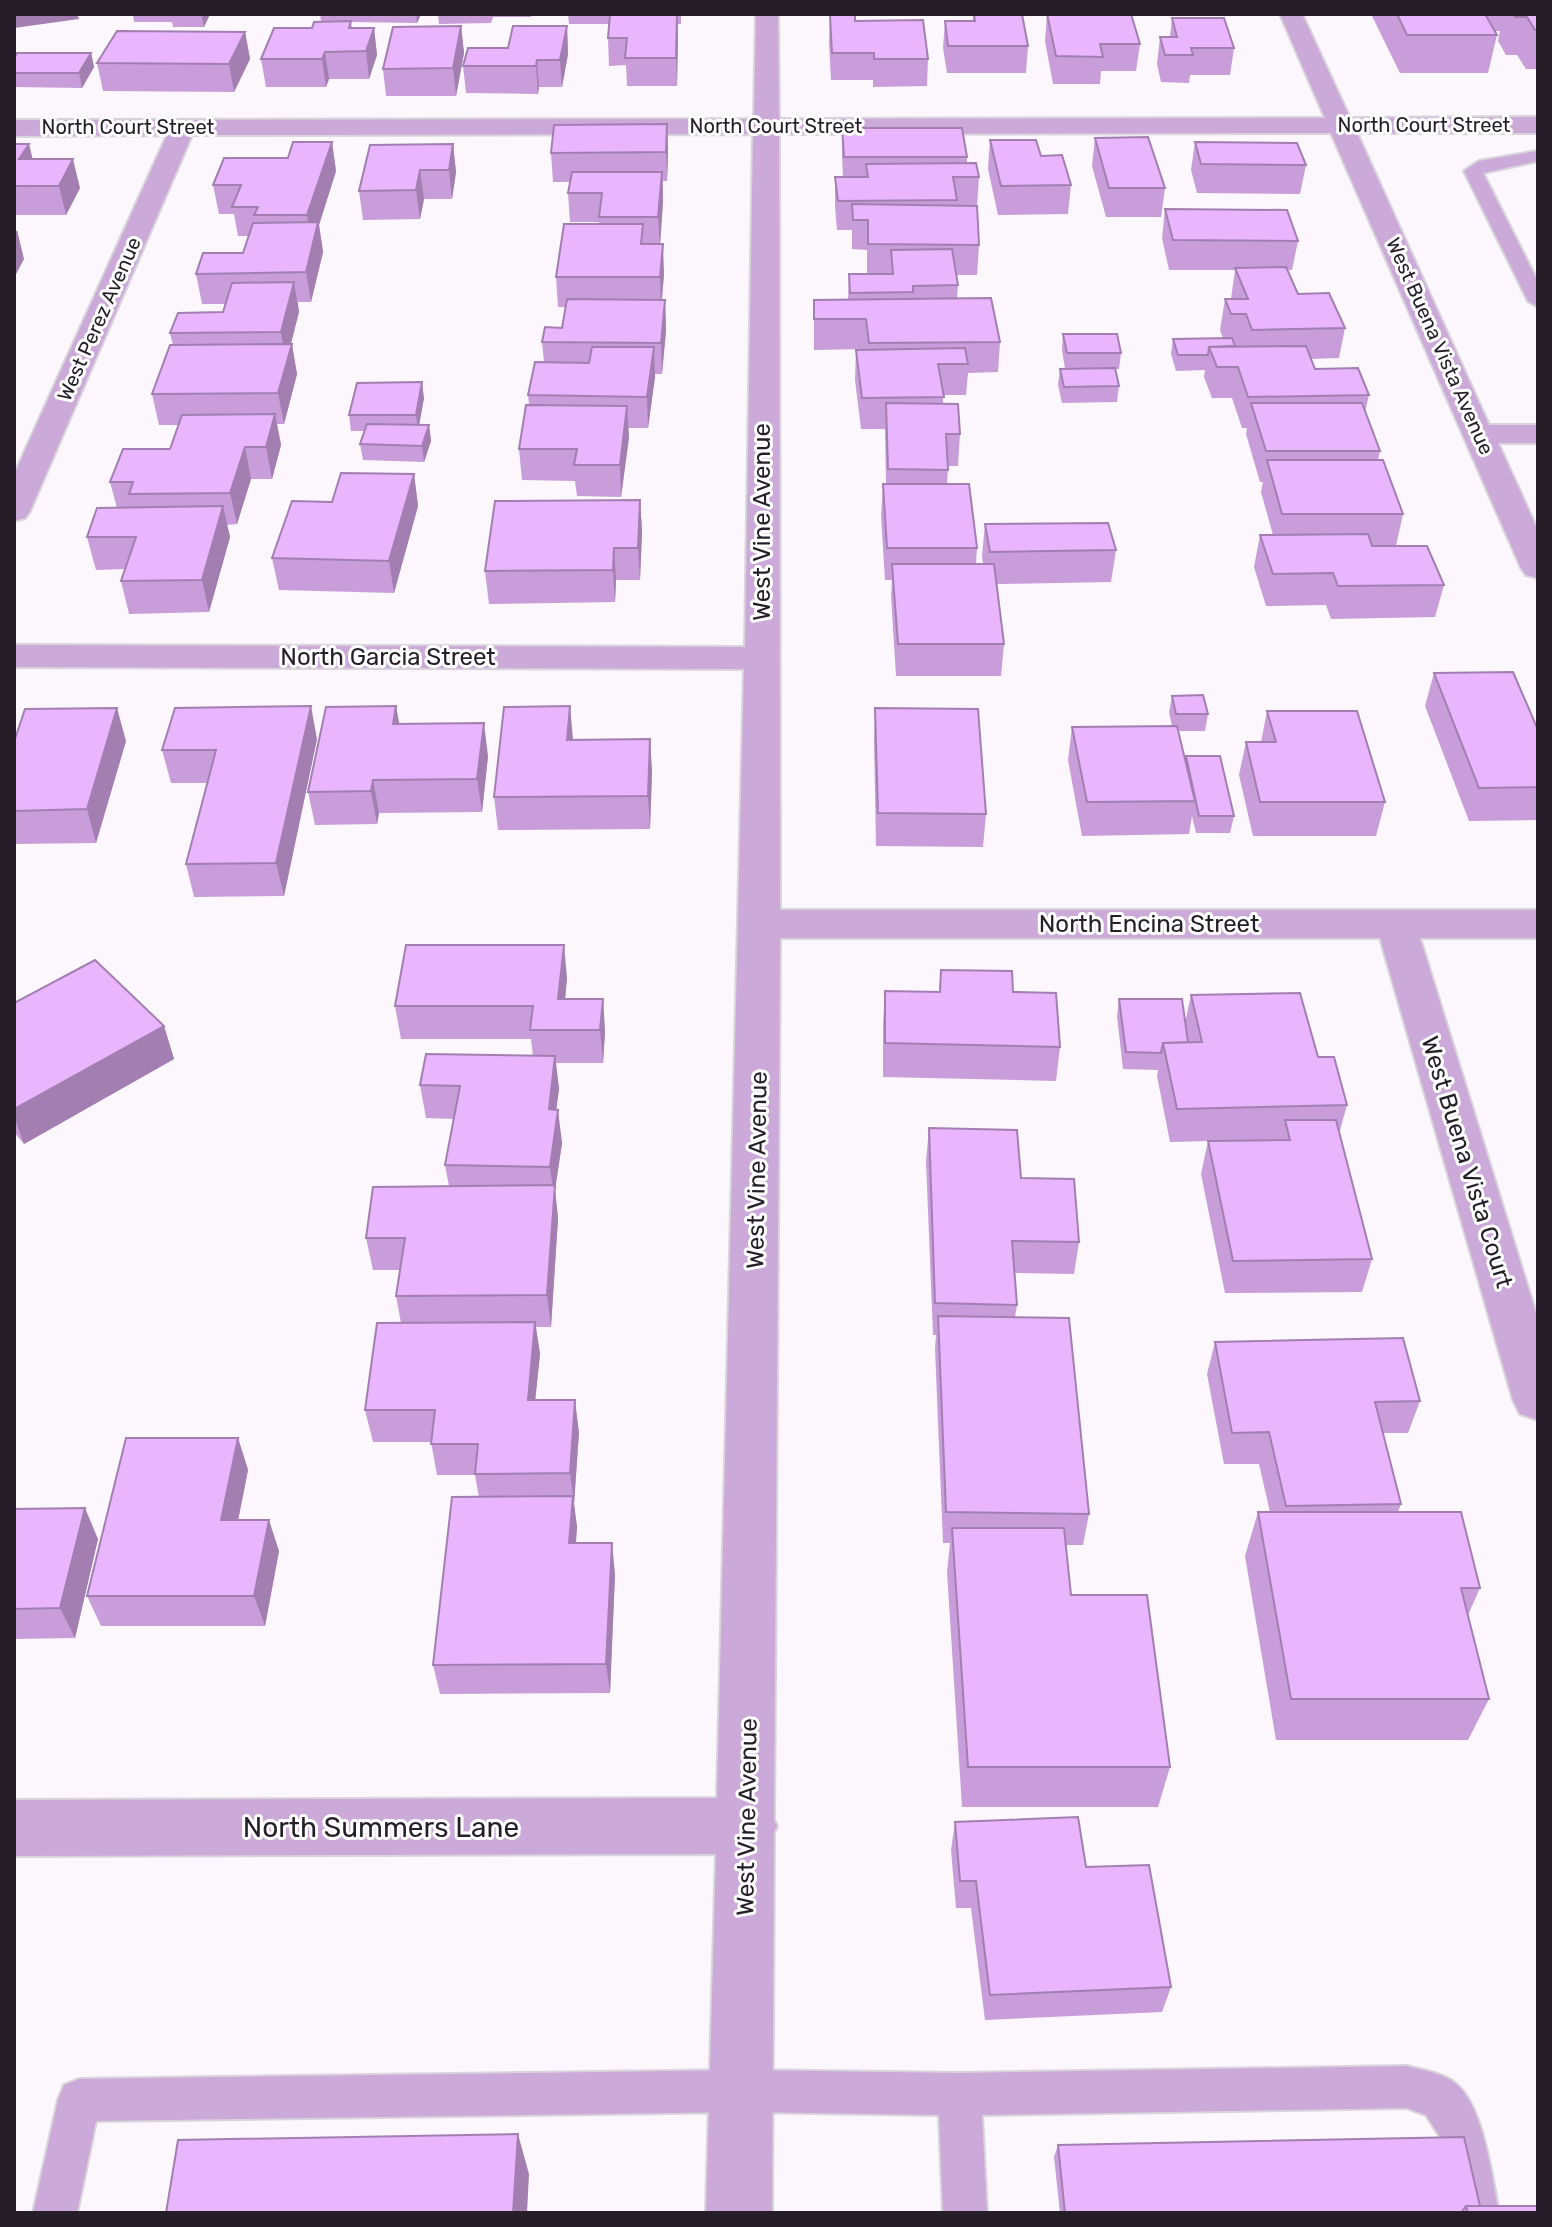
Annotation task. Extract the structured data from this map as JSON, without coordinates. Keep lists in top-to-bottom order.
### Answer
{
  "streets": {
    "street": [
      "North Court Street",
      "West Perez Avenue",
      "West Buena Vista Avenue",
      "West Vine Avenue",
      "North Garcia Street",
      "North Encina Street",
      "West Buena Vista Court",
      "North Summers Lane"
    ]
  },
  "crossings": [
    ["North Court Street", "West Perez Avenue"],
    ["North Court Street", "West Buena Vista Avenue"],
    ["North Court Street", "West Vine Avenue"],
    ["West Vine Avenue", "North Garcia Street"],
    ["West Vine Avenue", "North Encina Street"],
    ["West Vine Avenue", "North Summers Lane"],
    ["North Encina Street", "West Buena Vista Court"]
  ]
}
